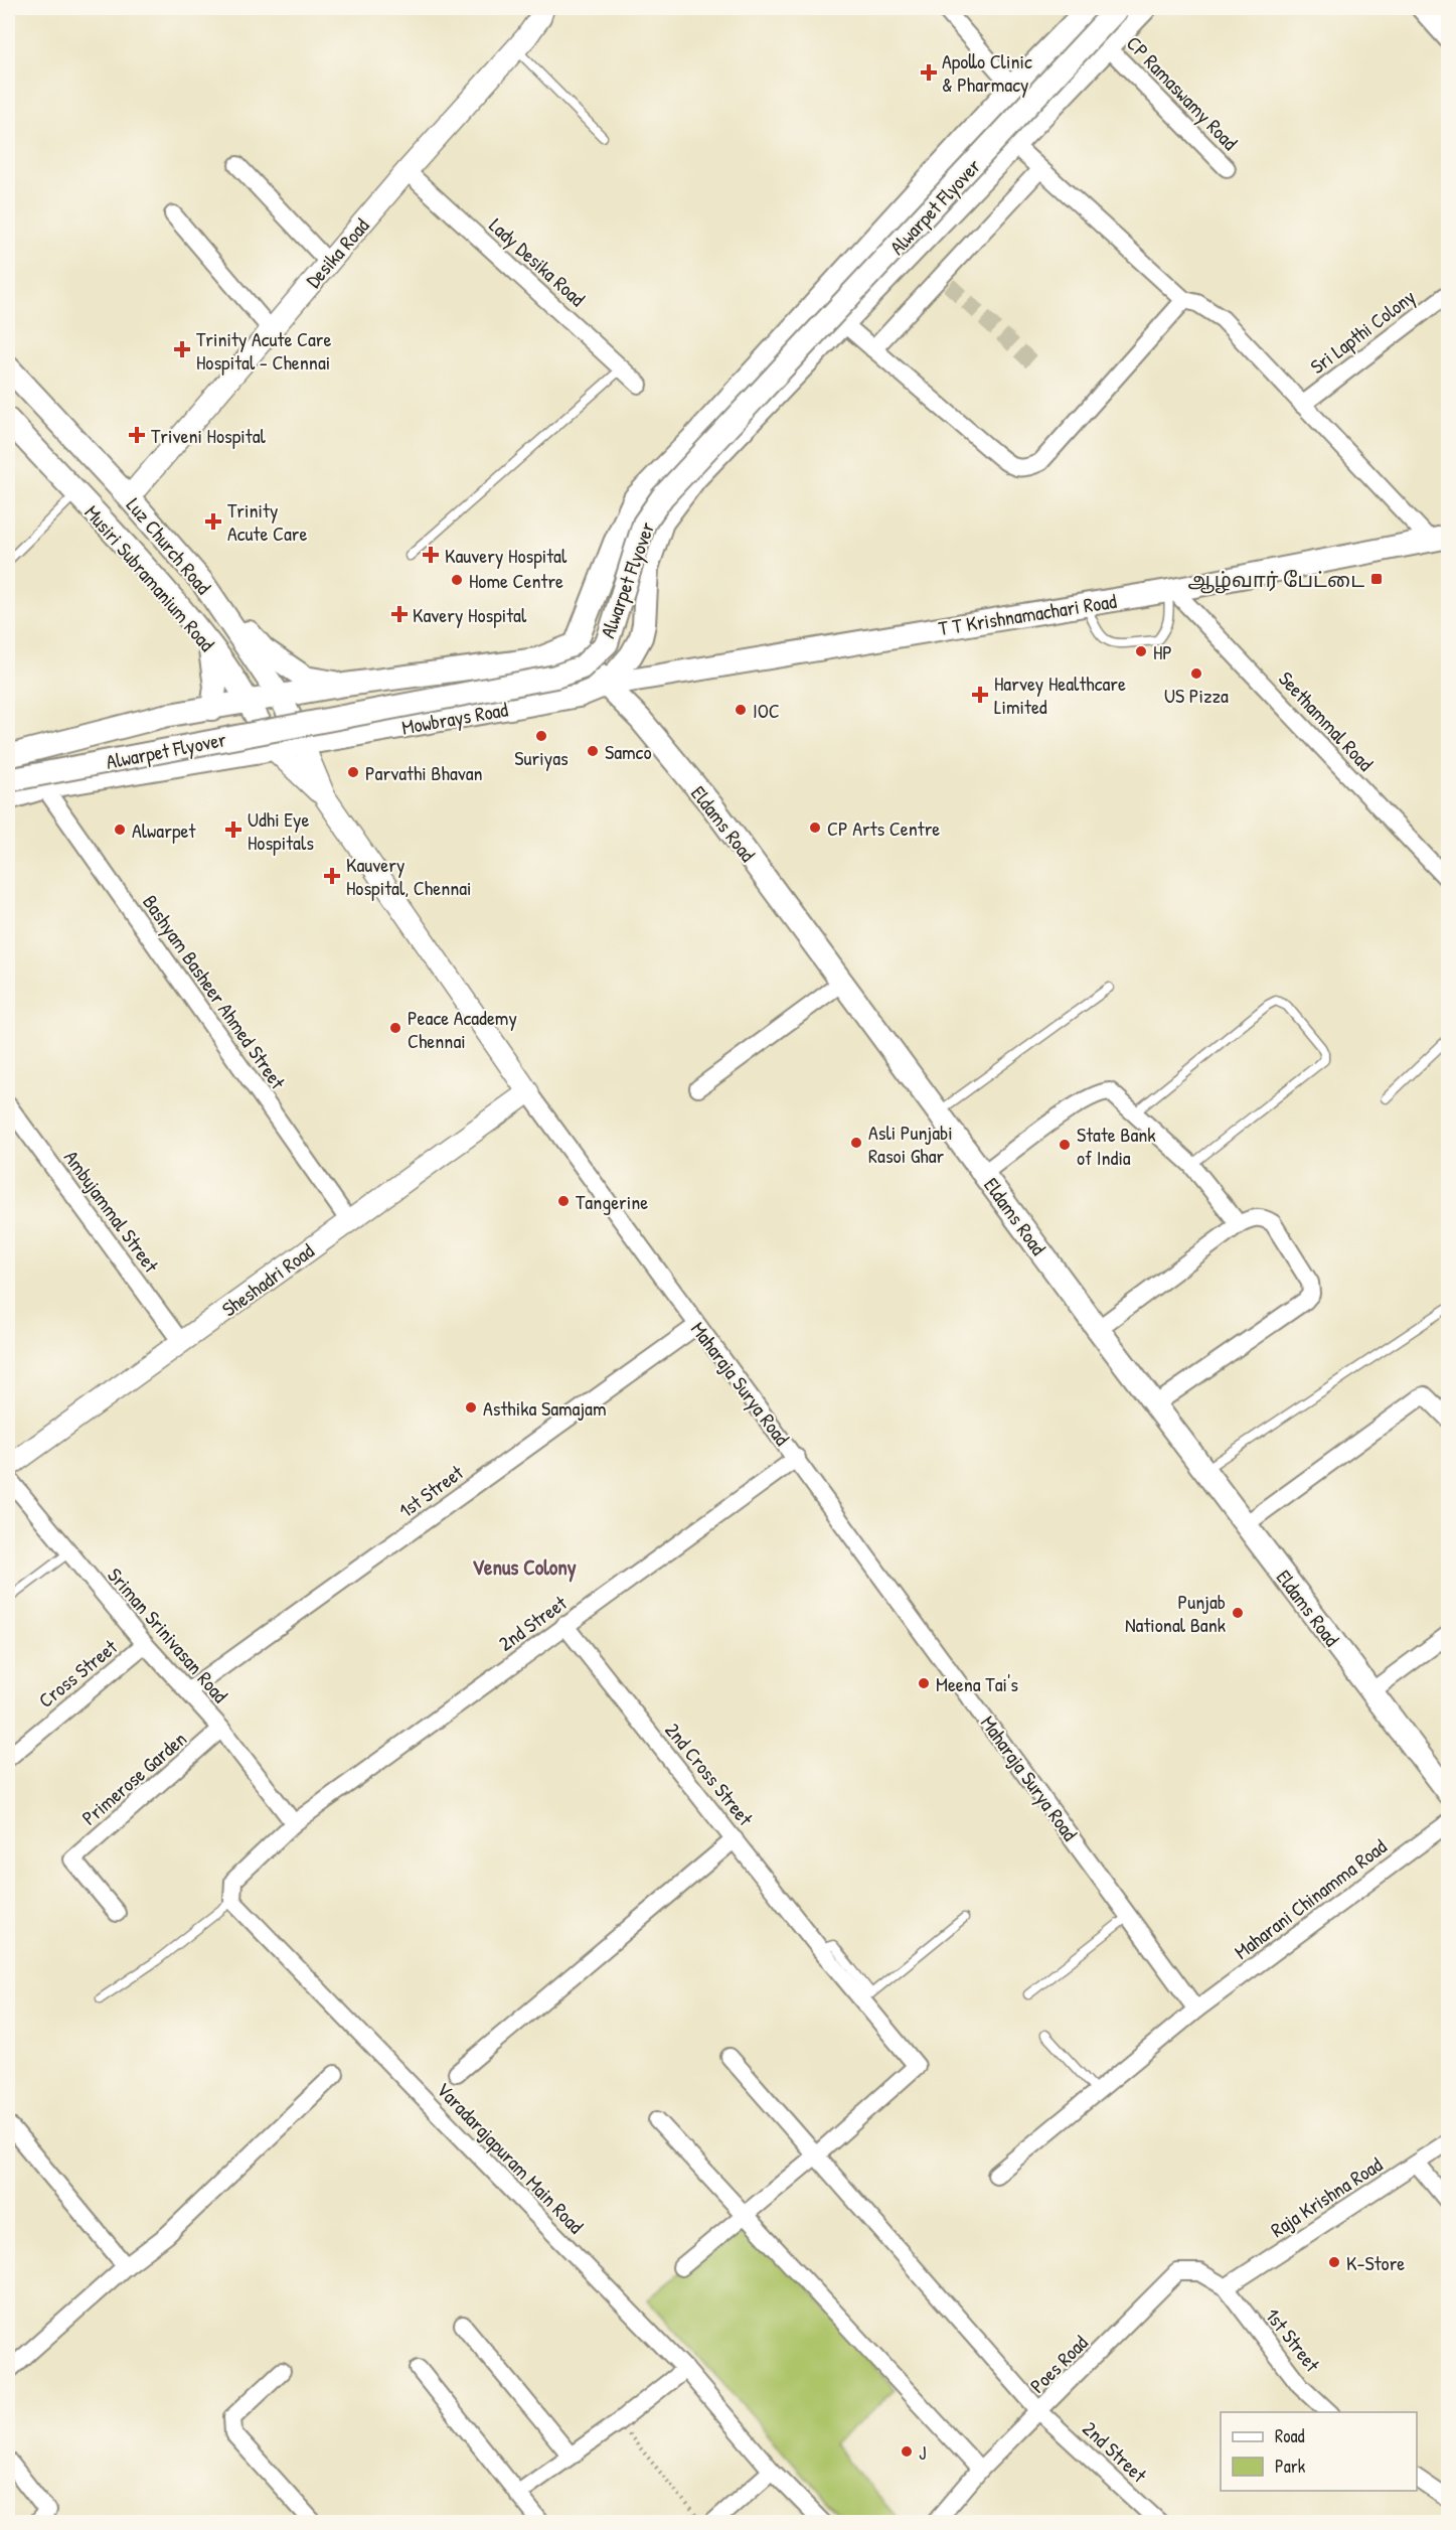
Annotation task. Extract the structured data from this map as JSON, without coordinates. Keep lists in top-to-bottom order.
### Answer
{
  "streets": {
    "main road": [
      "Alwarpet Flyover",
      "Luz Church Road",
      "Musiri Subramanium Road",
      "T T Krishnamachari Road",
      "Mowbrays Road",
      "Eldams Road"
    ],
    "street": [
      "CP Ramaswamy Road",
      "Desika Road",
      "Lady Desika Road",
      "Sri Lapthi Colony",
      "Seethammal Road",
      "Bashyam Basheer Ahmed Street",
      "Ambujammal Street",
      "Sheshadri Road",
      "Maharaja Surya Road",
      "1st Street",
      "2nd Street",
      "Sriman Srinivasan Road",
      "Cross Street",
      "2nd Cross Street",
      "Primerose Garden",
      "Maharani Chinamma Road",
      "Varadarajapuram Main Road",
      "Raja Krishna Road",
      "Poes Road"
    ]
  },
  "crossings": [
    ["Desika Road", "Lady Desika Road"],
    ["Desika Road", "Luz Church Road"],
    ["Luz Church Road", "Mowbrays Road"],
    ["Luz Church Road", "Maharaja Surya Road"],
    ["Musiri Subramanium Road", "Mowbrays Road"],
    ["T T Krishnamachari Road", "Mowbrays Road"],
    ["T T Krishnamachari Road", "Seethammal Road"],
    ["T T Krishnamachari Road", "Eldams Road"],
    ["Mowbrays Road", "Eldams Road"],
    ["Mowbrays Road", "Bashyam Basheer Ahmed Street"],
    ["Mowbrays Road", "Maharaja Surya Road"],
    ["Bashyam Basheer Ahmed Street", "Sheshadri Road"],
    ["Ambujammal Street", "Sheshadri Road"],
    ["Sheshadri Road", "Maharaja Surya Road"],
    ["Maharaja Surya Road", "1st Street"],
    ["Maharaja Surya Road", "2nd Street"],
    ["Maharaja Surya Road", "Maharani Chinamma Road"],
    ["1st Street", "Sriman Srinivasan Road"],
    ["1st Street", "Raja Krishna Road"],
    ["1st Street", "Poes Road"],
    ["2nd Street", "Sriman Srinivasan Road"],
    ["2nd Street", "2nd Cross Street"],
    ["2nd Street", "Poes Road"],
    ["Sriman Srinivasan Road", "Cross Street"],
    ["Sriman Srinivasan Road", "Primerose Garden"],
    ["Raja Krishna Road", "Poes Road"]
  ],
  "districts": ["Venus Colony"],
  "places": {
    "health": [
      "Apollo Clinic & Pharmacy",
      "Trinity Acute Care Hospital - Chennai",
      "Triveni Hospital",
      "Trinity Acute Care",
      "Kauvery Hospital",
      "Kavery Hospital",
      "Harvey Healthcare Limited",
      "Udhi Eye Hospitals",
      "Kauvery Hospital, Chennai"
    ],
    "transit": ["ஆழ்வார் பேட்டை"],
    "other": [
      "Home Centre",
      "HP",
      "US Pizza",
      "IOC",
      "Suriyas",
      "Samco",
      "Parvathi Bhavan",
      "CP Arts Centre",
      "Alwarpet",
      "Peace Academy Chennai",
      "Asli Punjabi Rasoi Ghar",
      "State Bank of India",
      "Tangerine",
      "Asthika Samajam",
      "Punjab National Bank",
      "Meena Tai's",
      "K-Store",
      "J"
    ]
  },
  "legend": ["Road", "Park"]
}
